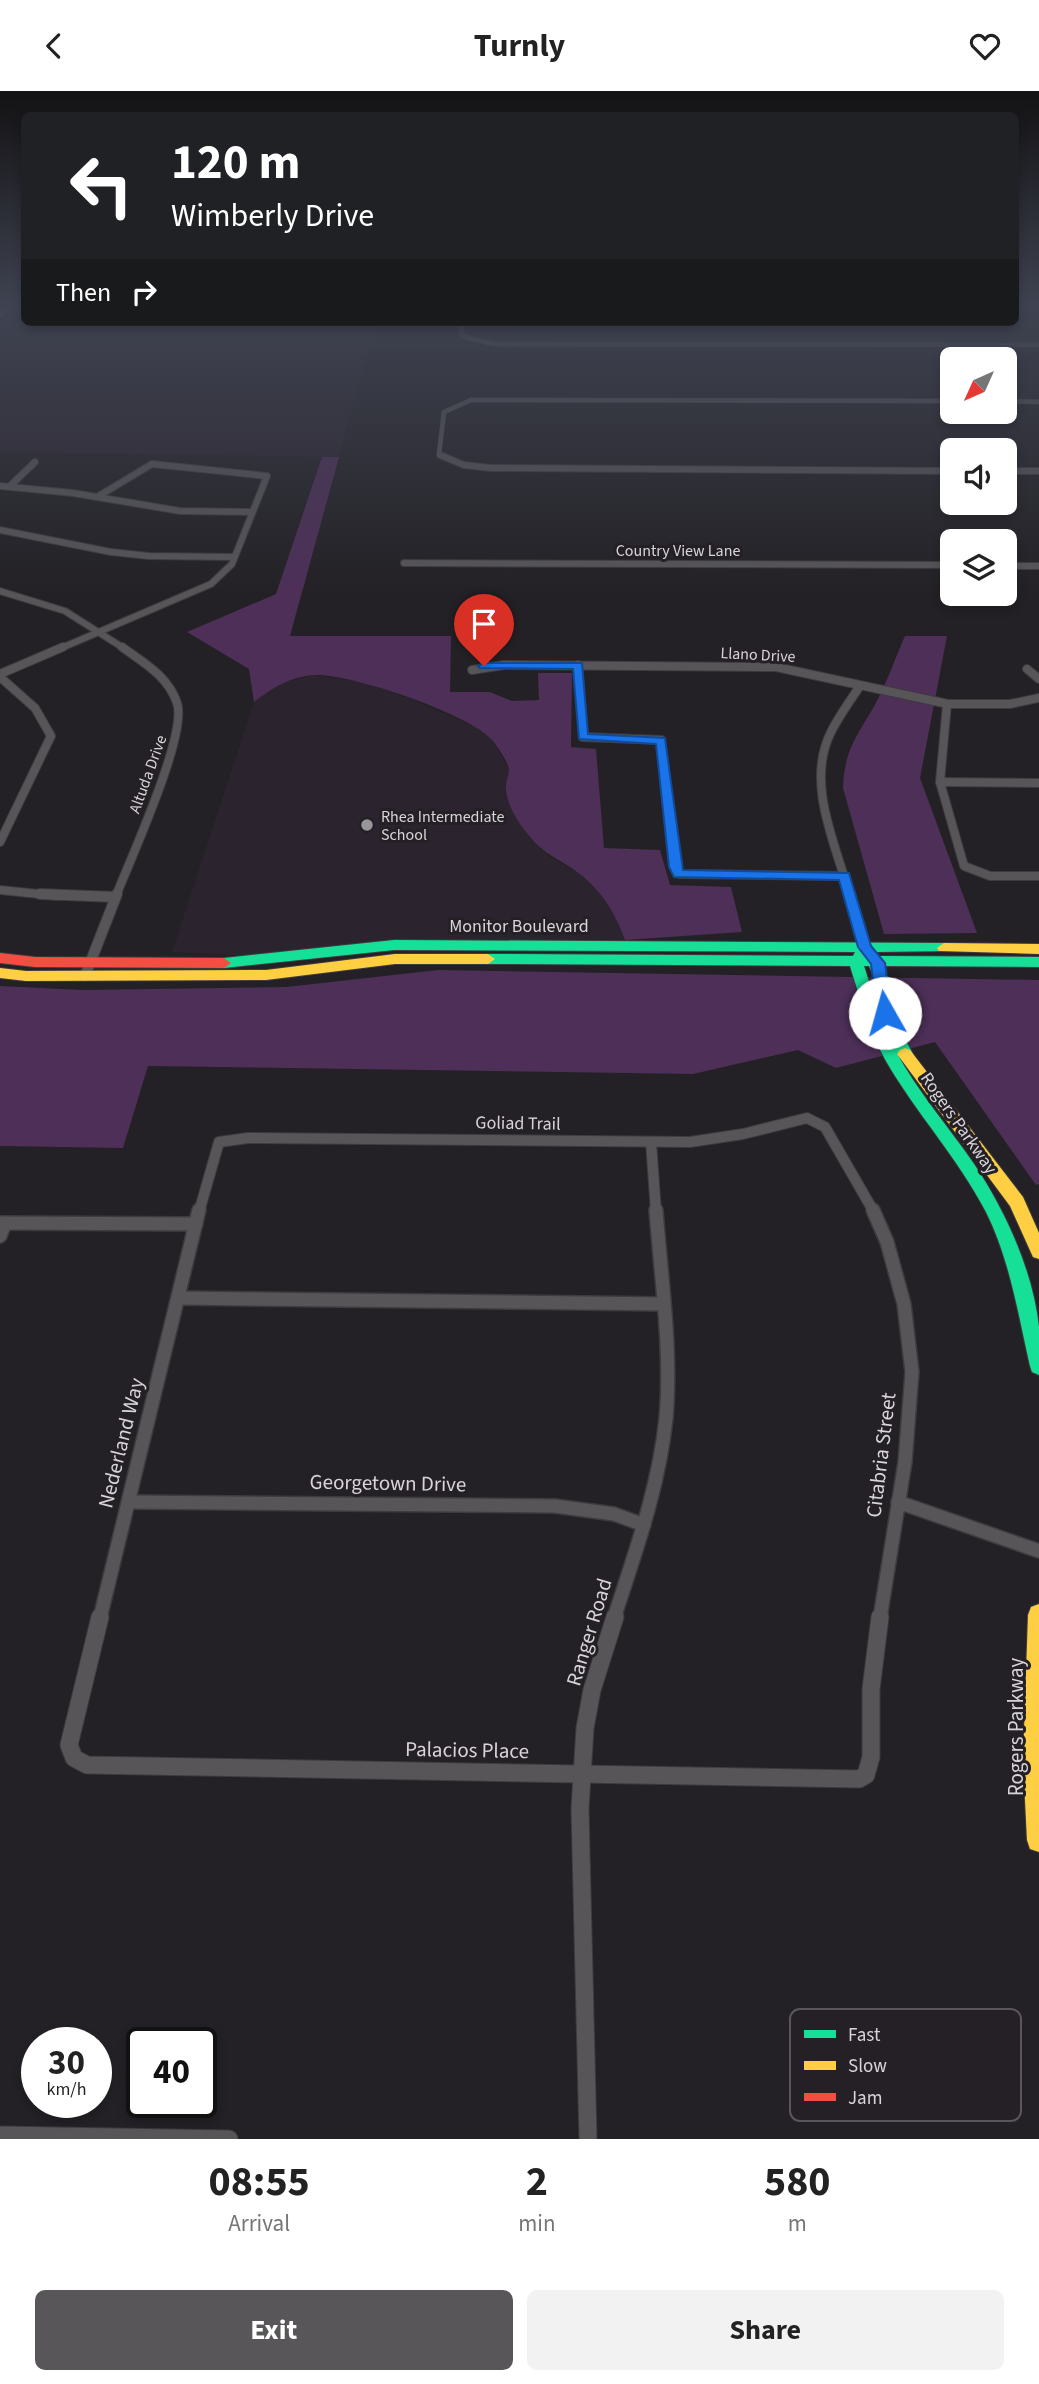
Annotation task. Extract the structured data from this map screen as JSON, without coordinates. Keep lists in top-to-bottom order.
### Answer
{
  "streets": {
    "street": [
      "Country View Lane",
      "Llano Drive",
      "Altuda Drive",
      "Monitor Boulevard",
      "Goliad Trail",
      "Rogers Parkway",
      "Nederland Way",
      "Citabria Street",
      "Georgetown Drive",
      "Ranger Road",
      "Palacios Place"
    ]
  },
  "crossings": [
    ["Altuda Drive", "Monitor Boulevard"],
    ["Monitor Boulevard", "Rogers Parkway"],
    ["Goliad Trail", "Nederland Way"],
    ["Goliad Trail", "Citabria Street"],
    ["Goliad Trail", "Ranger Road"],
    ["Nederland Way", "Georgetown Drive"],
    ["Nederland Way", "Palacios Place"],
    ["Citabria Street", "Palacios Place"],
    ["Georgetown Drive", "Ranger Road"],
    ["Ranger Road", "Palacios Place"]
  ],
  "places": ["Rhea Intermediate School"],
  "legend": ["Fast", "Slow", "Jam"],
  "north": "bottom left",
  "page": {
    "header": "Turnly",
    "turn": ["120 m", "Wimberly Drive"],
    "then": "Then",
    "speed": "30 km/h",
    "limit": "40",
    "eta": [
      "08:55",
      "Arrival",
      "2",
      "min",
      "580",
      "m"
    ],
    "buttons": ["Exit", "Share"]
  }
}
